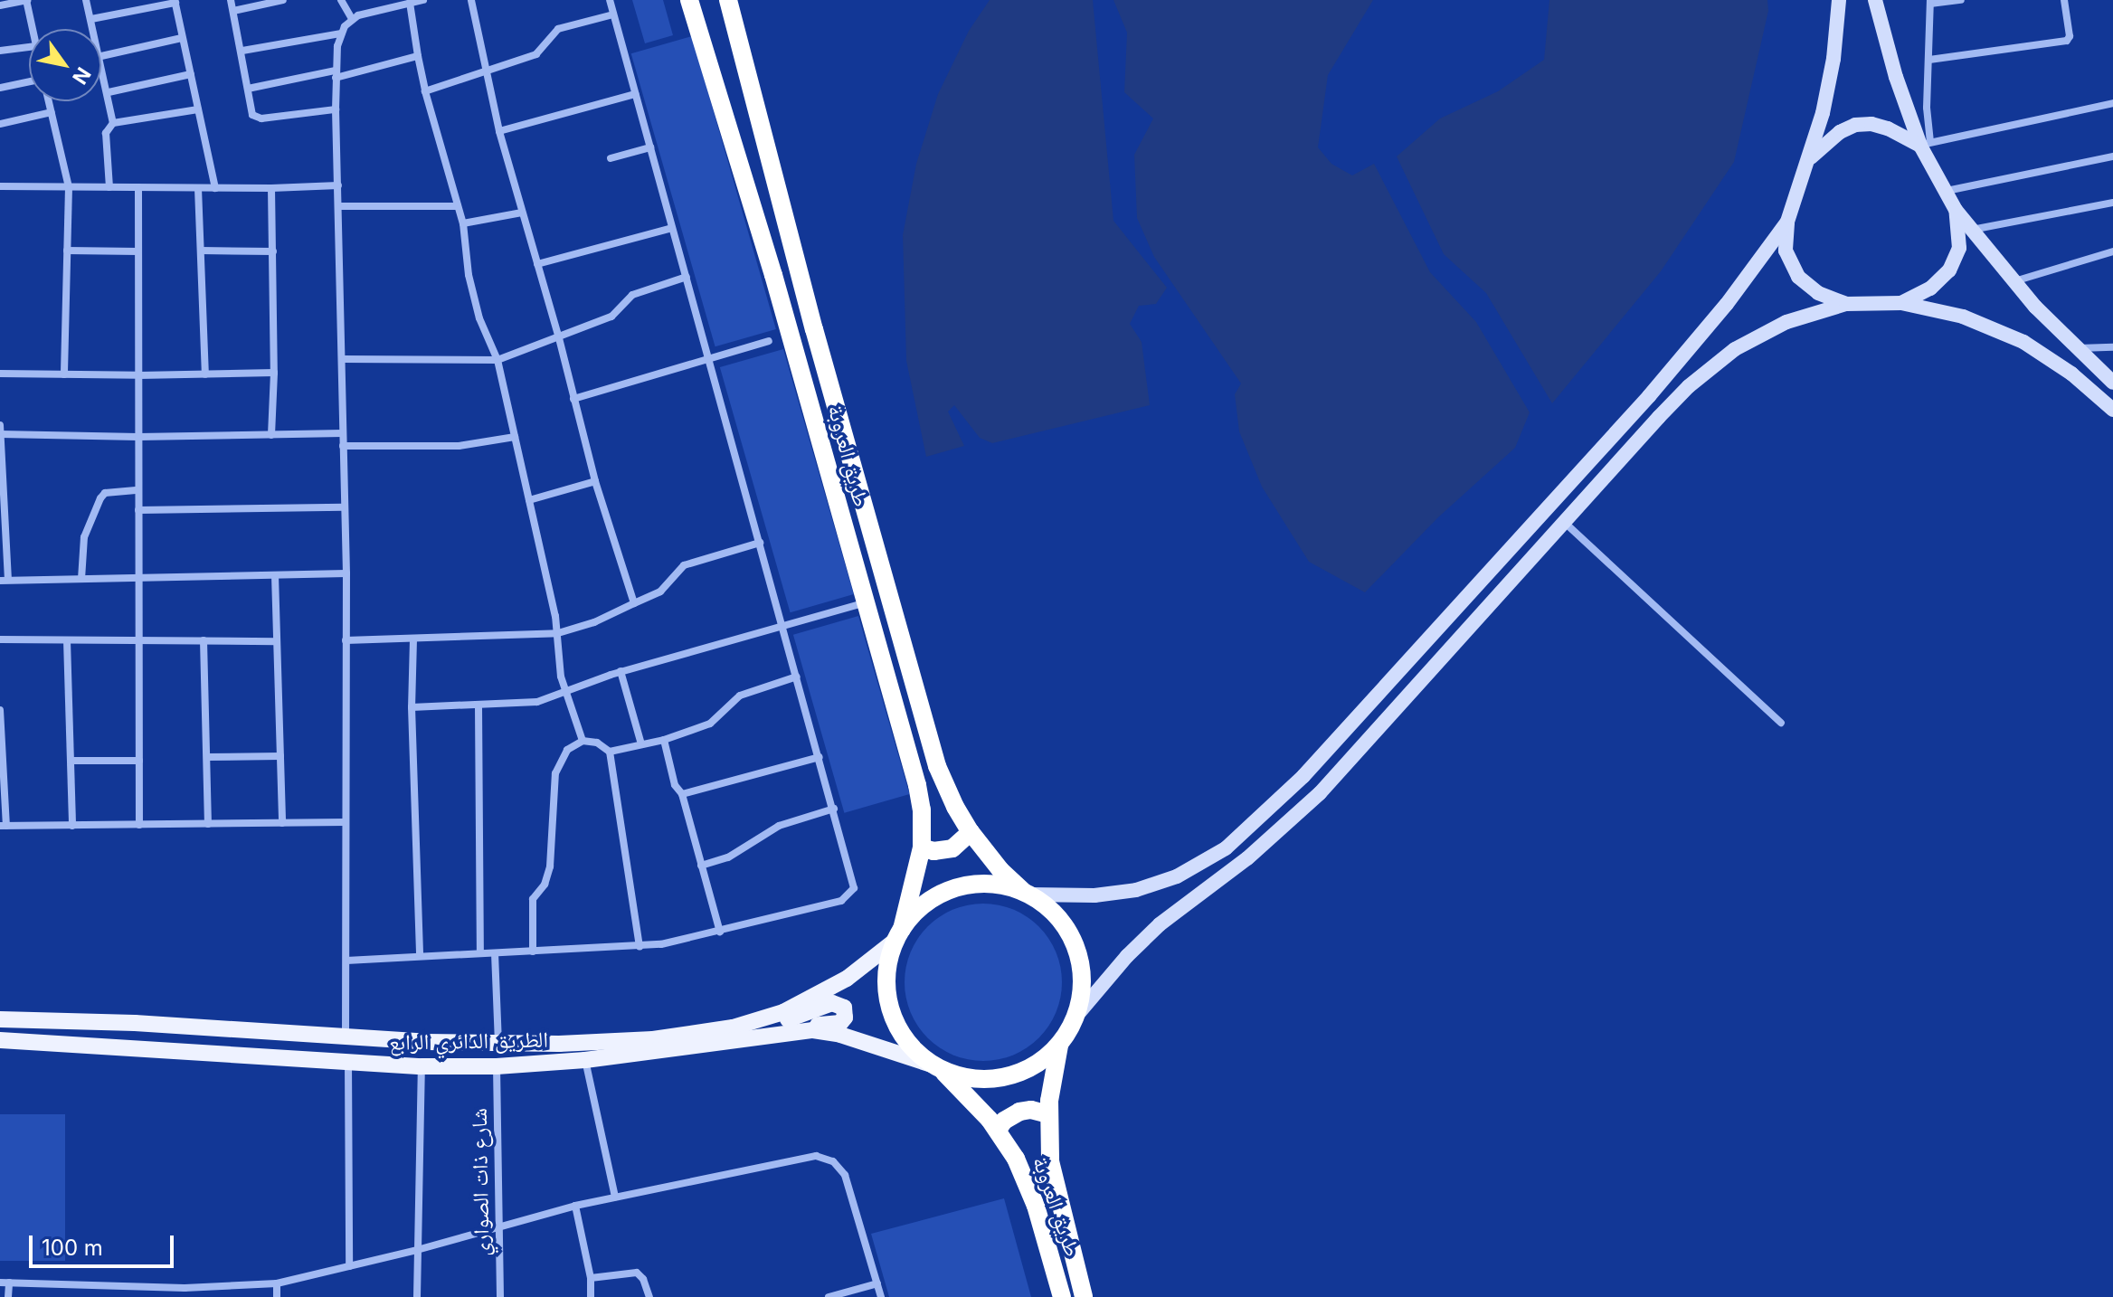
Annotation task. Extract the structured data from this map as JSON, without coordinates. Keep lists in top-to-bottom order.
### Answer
{
  "streets": {
    "highway": ["طريق العروبة"],
    "main road": ["الطريق الدائري الرابع"],
    "street": ["شارع ذات الصواري"]
  },
  "crossings": [
    ["طريق العروبة", "الطريق الدائري الرابع"],
    ["الطريق الدائري الرابع", "شارع ذات الصواري"]
  ],
  "scale_bar": "100 m",
  "north": "bottom right"
}
